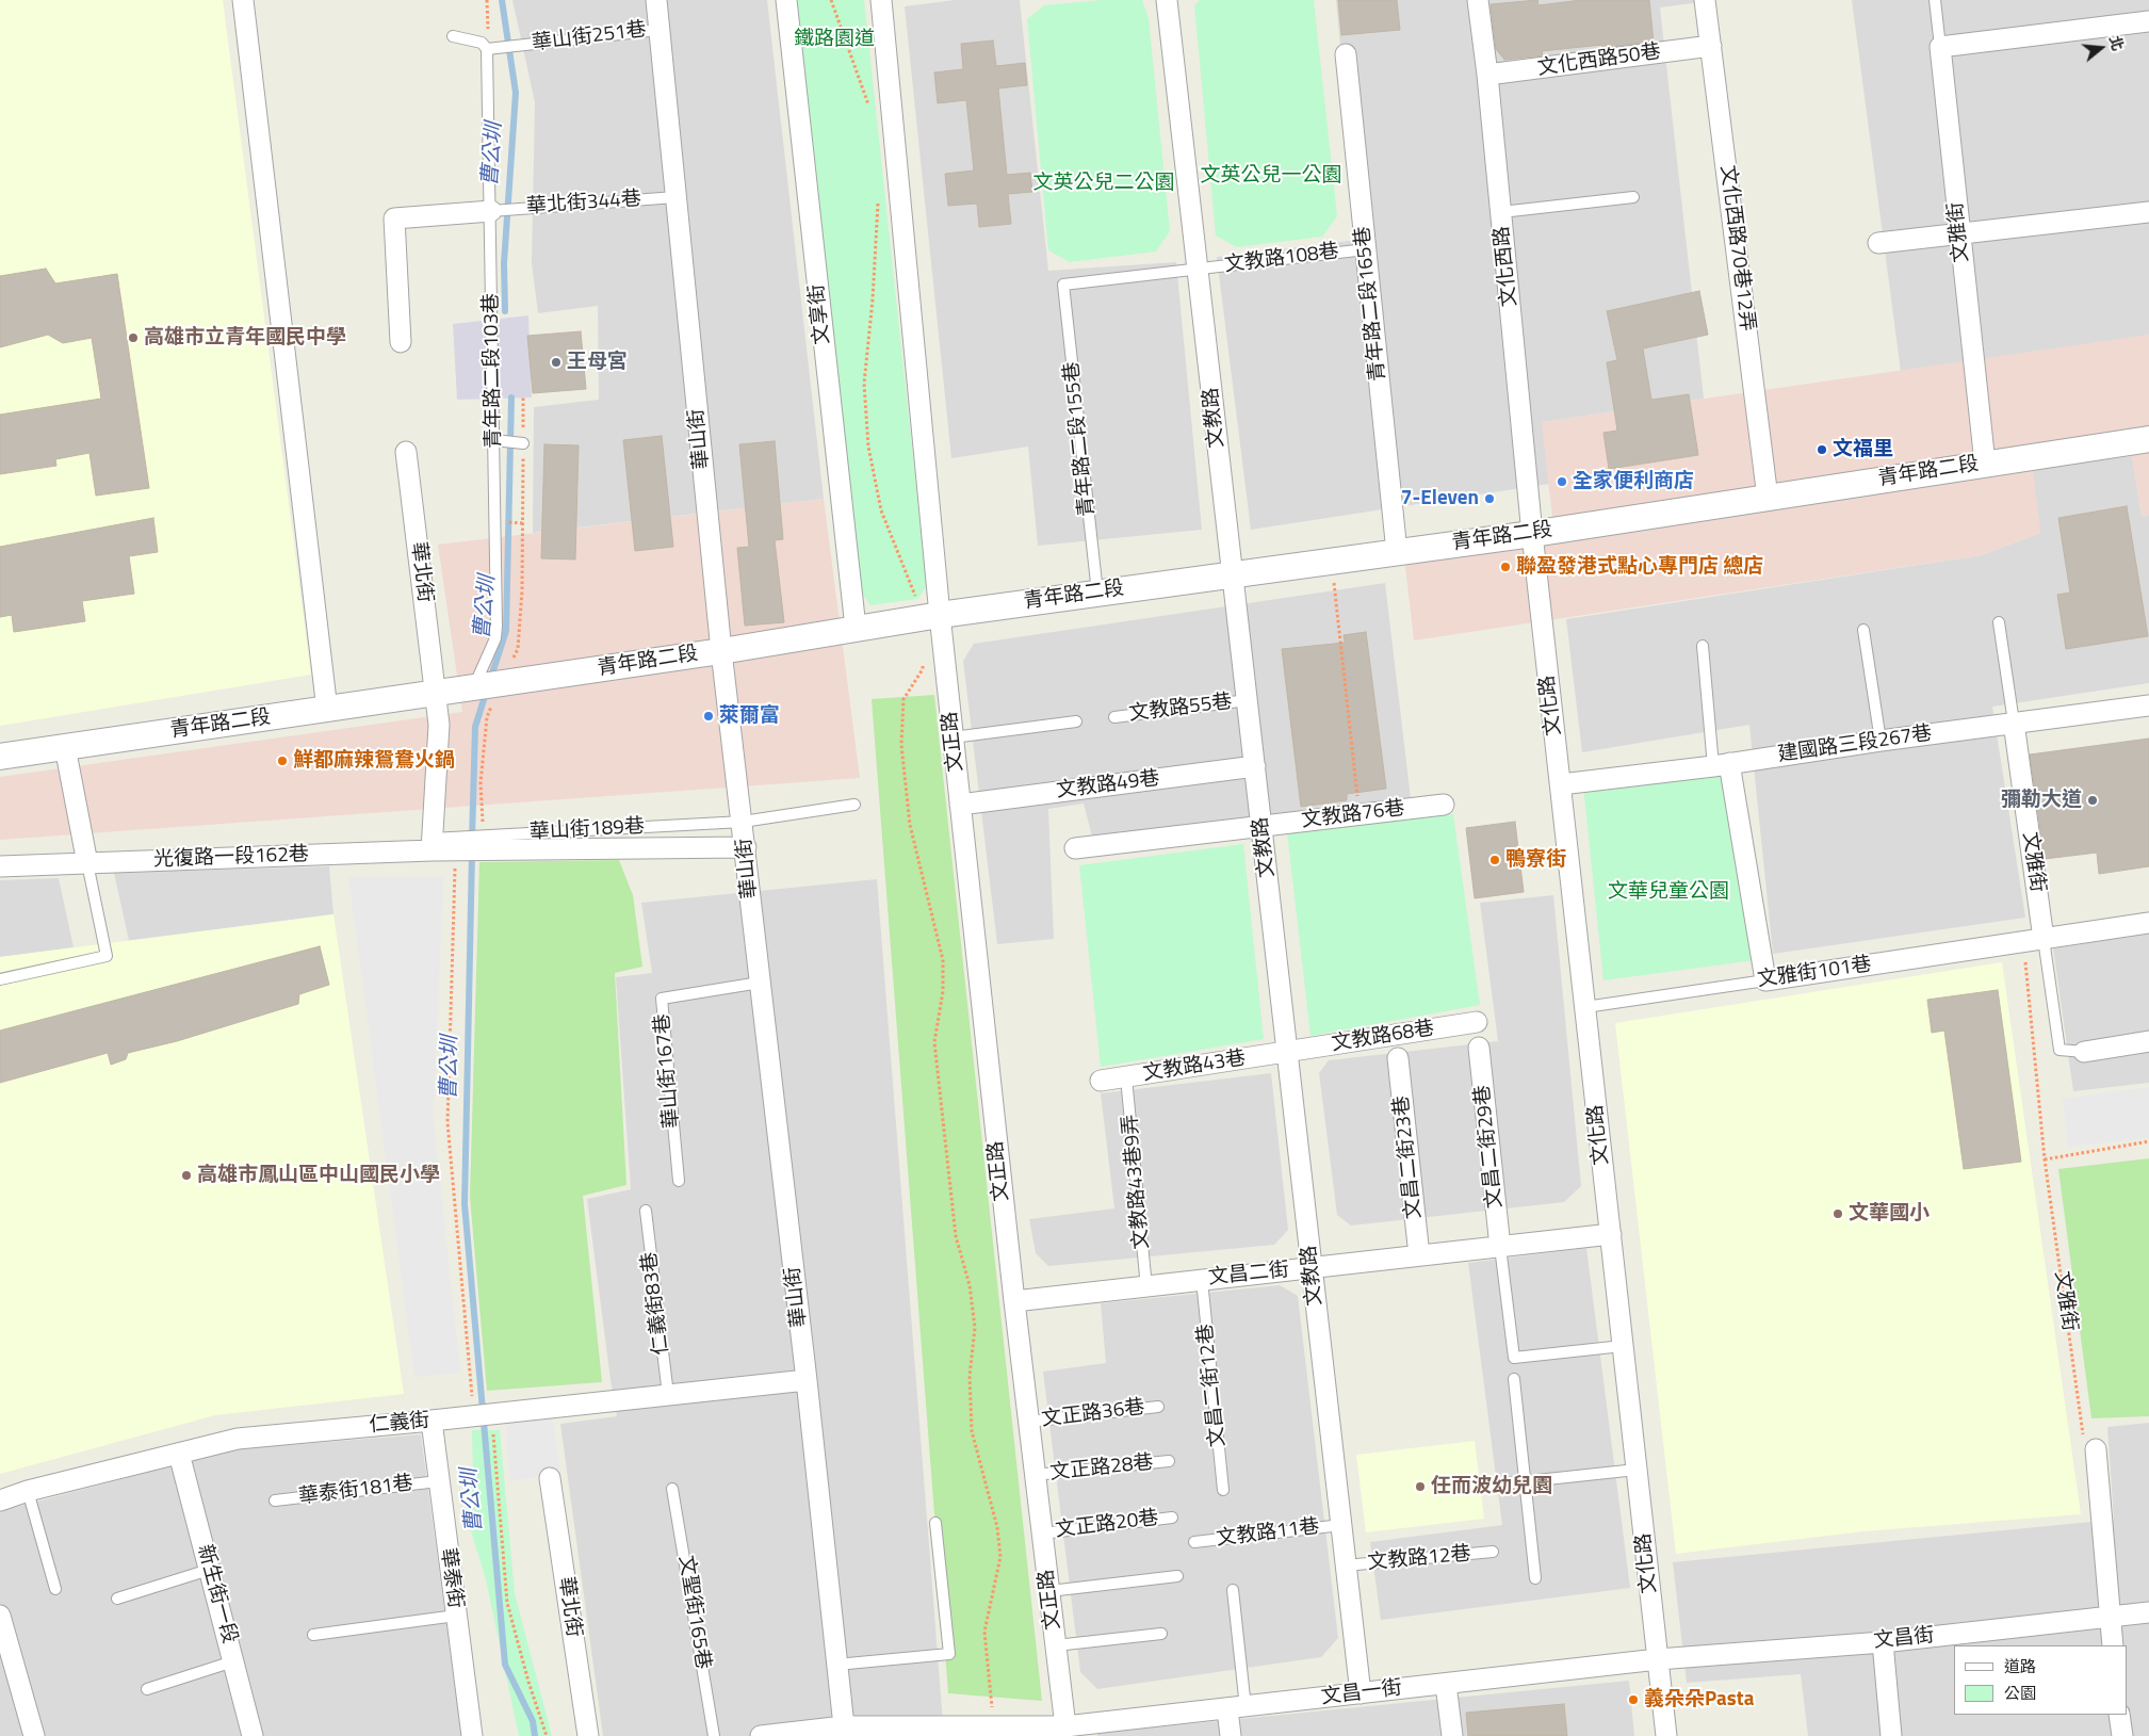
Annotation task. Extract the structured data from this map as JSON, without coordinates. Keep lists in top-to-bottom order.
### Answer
{
  "streets": {
    "street": [
      "文化西路50巷",
      "文雅街",
      "文化西路70巷12弄",
      "文化西路",
      "青年路二段165巷",
      "文享街",
      "文教路",
      "華山街",
      "青年路二段",
      "華北街",
      "文化路",
      "文正路",
      "建國路三段267巷",
      "文教路49巷",
      "文教路76巷",
      "光復路一段162巷",
      "文雅街101巷",
      "文教路68巷",
      "文教路43巷",
      "文昌二街29巷",
      "文昌二街23巷",
      "文昌二街",
      "仁義街",
      "華泰街",
      "新生街一段",
      "文昌街",
      "文昌一街"
    ],
    "lane": [
      "華山街251巷",
      "華北街344巷",
      "文教路108巷",
      "青年路二段103巷",
      "青年路二段155巷",
      "文教路55巷",
      "華山街189巷",
      "華山街167巷",
      "文教路43巷9弄",
      "仁義街83巷",
      "文昌二街12巷",
      "文正路36巷",
      "文正路28巷",
      "華泰街181巷",
      "文正路20巷",
      "文教路11巷",
      "文教路12巷",
      "文聖街165巷"
    ]
  },
  "crossings": [
    ["華山街251巷", "青年路二段103巷"],
    ["華山街251巷", "華山街"],
    ["文化西路50巷", "文化西路70巷12弄"],
    ["文化西路50巷", "文化西路"],
    ["華北街344巷", "青年路二段103巷"],
    ["華北街344巷", "華山街"],
    ["文雅街", "青年路二段"],
    ["文雅街", "建國路三段267巷"],
    ["文雅街", "文雅街101巷"],
    ["文化西路70巷12弄", "青年路二段"],
    ["文教路108巷", "青年路二段165巷"],
    ["文教路108巷", "文教路"],
    ["文教路108巷", "青年路二段155巷"],
    ["文化西路", "青年路二段"],
    ["文化西路", "文化路"],
    ["青年路二段165巷", "青年路二段"],
    ["文享街", "青年路二段"],
    ["青年路二段103巷", "青年路二段"],
    ["文教路", "青年路二段"],
    ["文教路", "文教路55巷"],
    ["文教路", "文教路49巷"],
    ["文教路", "文教路76巷"],
    ["文教路", "文教路68巷"],
    ["文教路", "文教路43巷"],
    ["文教路", "文昌二街"],
    ["文教路", "文教路11巷"],
    ["文教路", "文教路12巷"],
    ["文教路", "文昌一街"],
    ["華山街", "青年路二段"],
    ["華山街", "華山街189巷"],
    ["華山街", "光復路一段162巷"],
    ["華山街", "華山街167巷"],
    ["華山街", "仁義街"],
    ["華山街", "文昌一街"],
    ["青年路二段155巷", "青年路二段"],
    ["青年路二段", "華北街"],
    ["青年路二段", "文化路"],
    ["青年路二段", "文正路"],
    ["華北街", "光復路一段162巷"],
    ["文化路", "建國路三段267巷"],
    ["文化路", "文雅街101巷"],
    ["文化路", "文昌二街"],
    ["文化路", "文昌街"],
    ["文化路", "文昌一街"],
    ["文正路", "文教路49巷"],
    ["文正路", "文昌二街"],
    ["文正路", "文正路36巷"],
    ["文正路", "文正路28巷"],
    ["文正路", "文正路20巷"],
    ["文正路", "文昌一街"],
    ["華山街189巷", "光復路一段162巷"],
    ["文教路68巷", "文教路43巷"],
    ["文教路43巷", "文教路43巷9弄"],
    ["文昌二街29巷", "文昌二街"],
    ["文昌二街23巷", "文昌二街"],
    ["文教路43巷9弄", "文昌二街"],
    ["文昌二街", "文昌二街12巷"],
    ["仁義街83巷", "仁義街"],
    ["仁義街", "華泰街"],
    ["仁義街", "新生街一段"],
    ["華泰街181巷", "華泰街"],
    ["文昌街", "文昌一街"]
  ],
  "water": ["曹公圳"],
  "parks": [
    "鐵路園道",
    "文英公兒一公園",
    "文英公兒二公園",
    "文華兒童公園"
  ],
  "places": [
    "高雄市立青年國民中學",
    "王母宮",
    "文福里",
    "全家便利商店",
    "7-Eleven",
    "聯盈發港式點心專門店 總店",
    "萊爾富",
    "鮮都麻辣鴛鴦火鍋",
    "彌勒大道",
    "鴨寮街",
    "高雄市鳳山區中山國民小學",
    "文華國小",
    "任而波幼兒園",
    "義朵朵Pasta"
  ],
  "legend": ["道路", "公園"],
  "north": "right"
}
